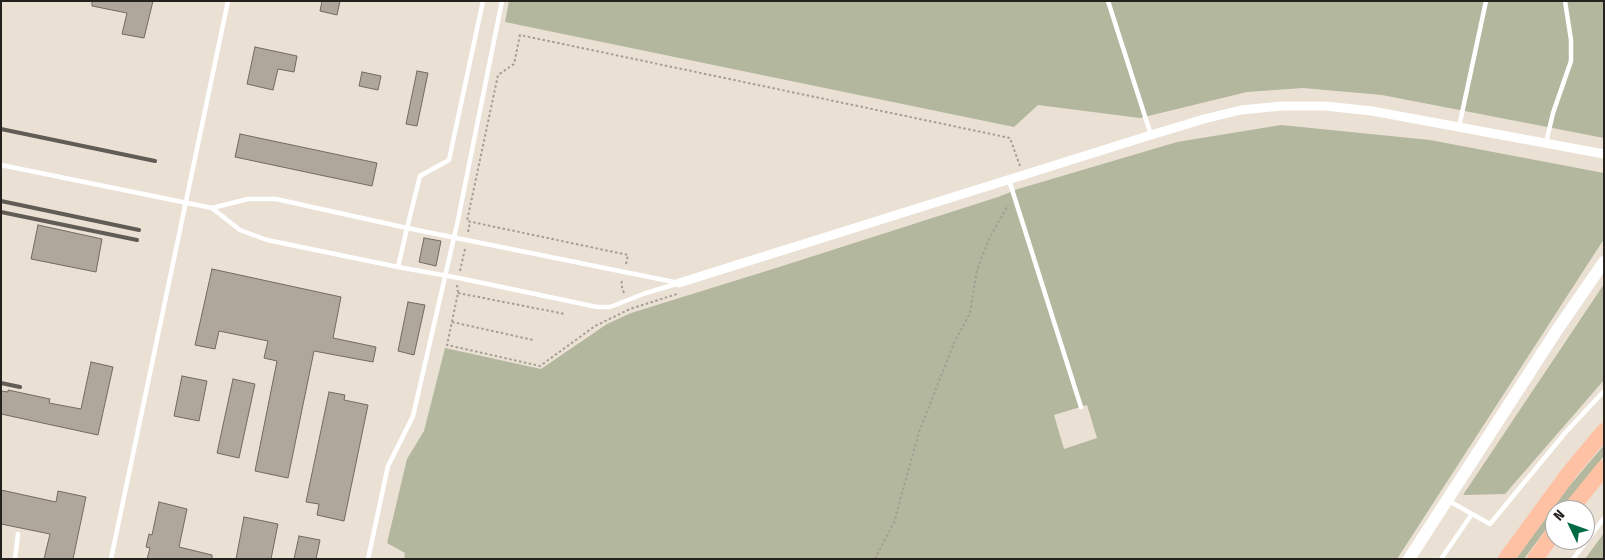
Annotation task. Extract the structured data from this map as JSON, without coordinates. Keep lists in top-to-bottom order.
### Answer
{
  "north": "top left"
}
